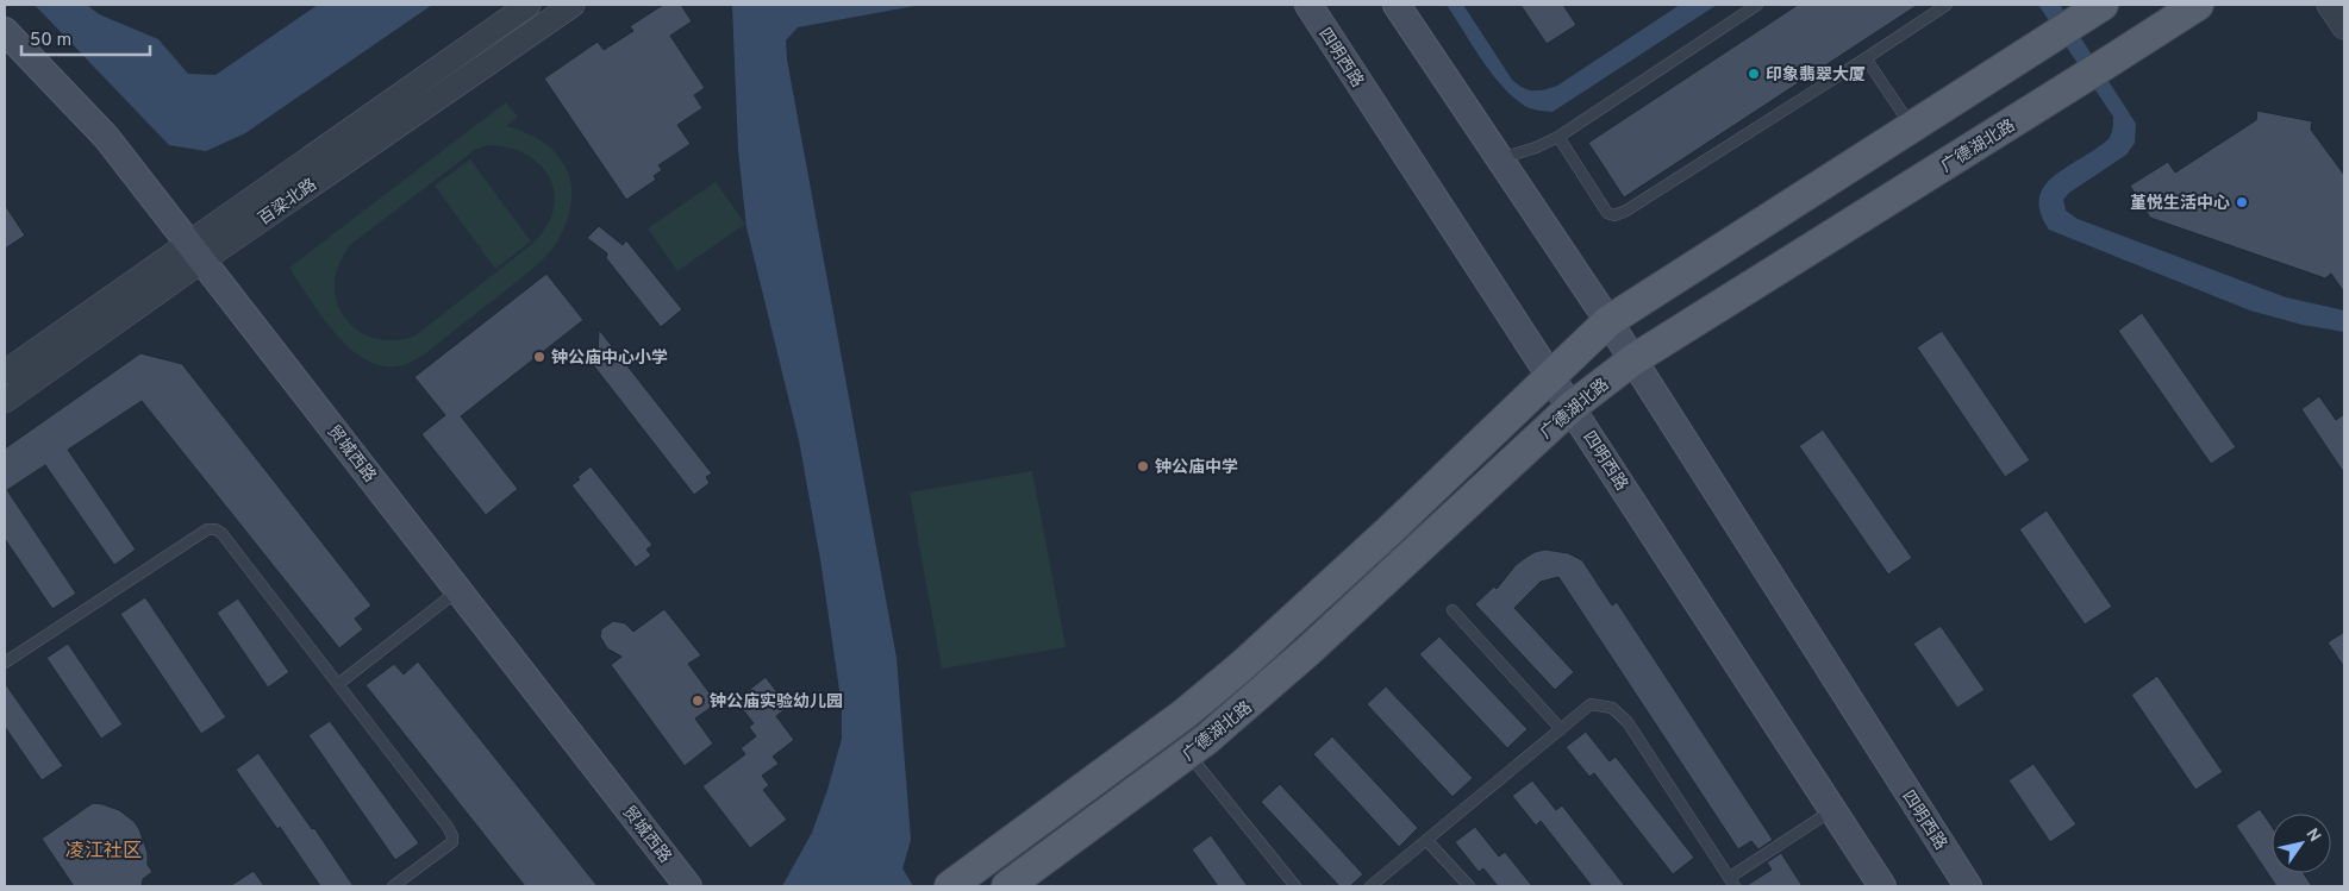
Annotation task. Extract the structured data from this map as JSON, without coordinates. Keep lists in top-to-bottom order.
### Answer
{
  "streets": {
    "main road": ["四明西路", "广德湖北路", "贸城西路"],
    "street": ["百梁北路"]
  },
  "crossings": [
    ["四明西路", "广德湖北路"],
    ["百梁北路", "贸城西路"]
  ],
  "districts": ["凌江社区"],
  "places": [
    "印象翡翠大厦",
    "堇悦生活中心",
    "钟公庙中心小学",
    "钟公庙中学",
    "钟公庙实验幼儿园"
  ],
  "scale_bar": "50 m",
  "north": "top right"
}
